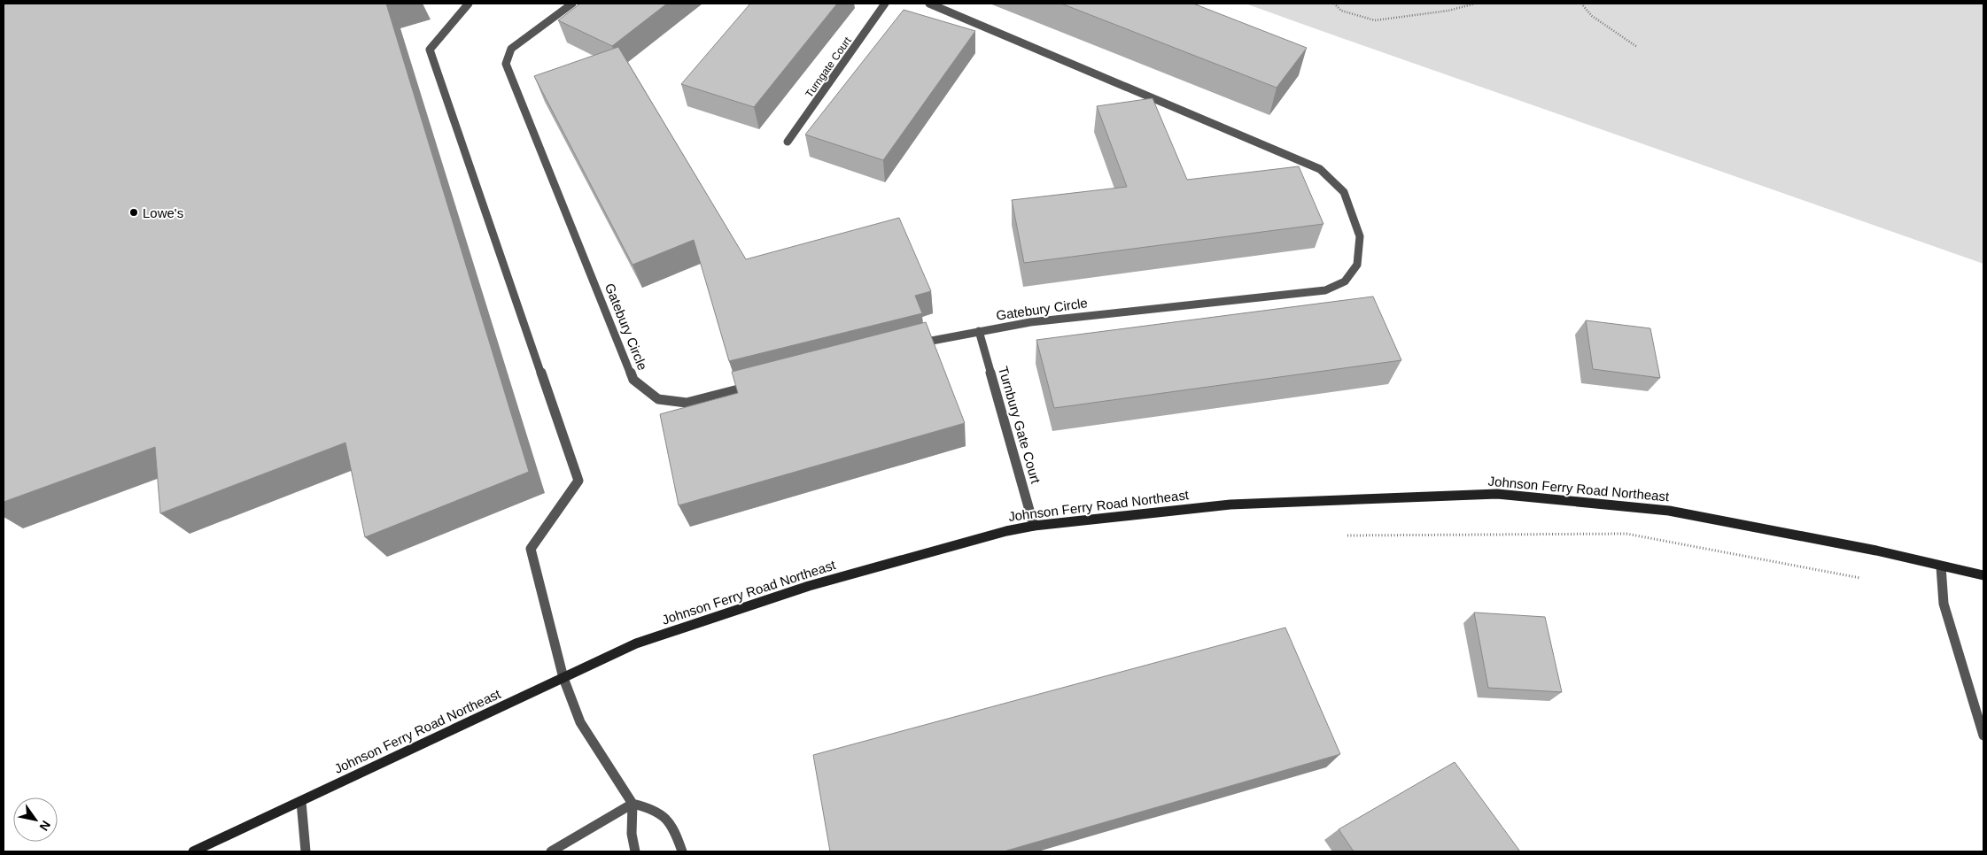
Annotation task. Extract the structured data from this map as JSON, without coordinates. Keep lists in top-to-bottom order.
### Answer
{
  "streets": {
    "main road": ["Johnson Ferry Road Northeast"],
    "street": ["Turngate Court", "Gatebury Circle", "Turnbury Gate Court"]
  },
  "crossings": [
    ["Gatebury Circle", "Turnbury Gate Court"],
    ["Turnbury Gate Court", "Johnson Ferry Road Northeast"]
  ],
  "places": ["Lowe's"],
  "north": "bottom right"
}
